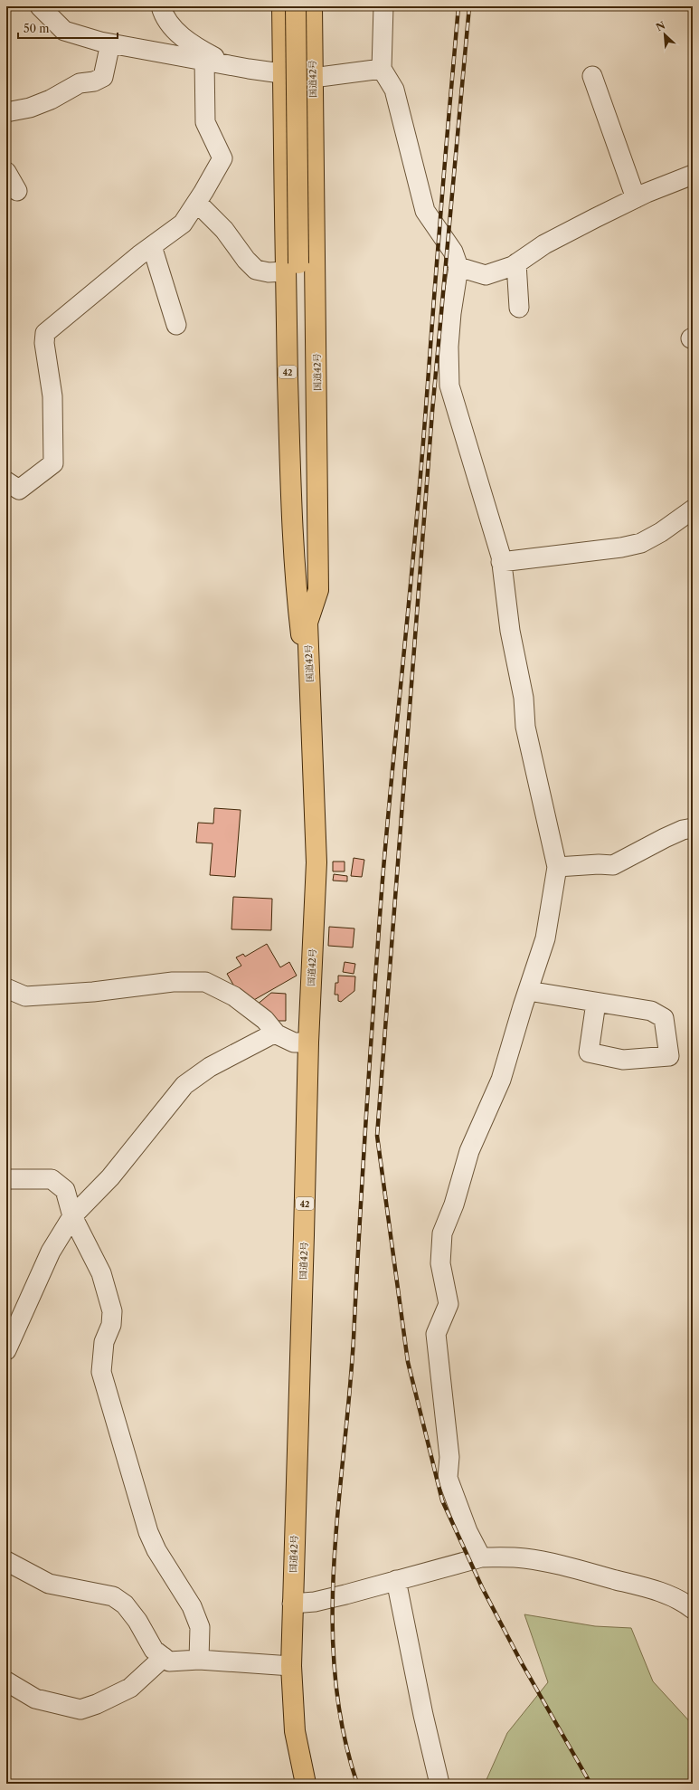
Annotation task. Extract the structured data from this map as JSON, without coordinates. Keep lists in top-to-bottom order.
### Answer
{
  "streets": {
    "highway": ["国道42号", "42"]
  },
  "scale_bar": "50 m",
  "north": "top left"
}
